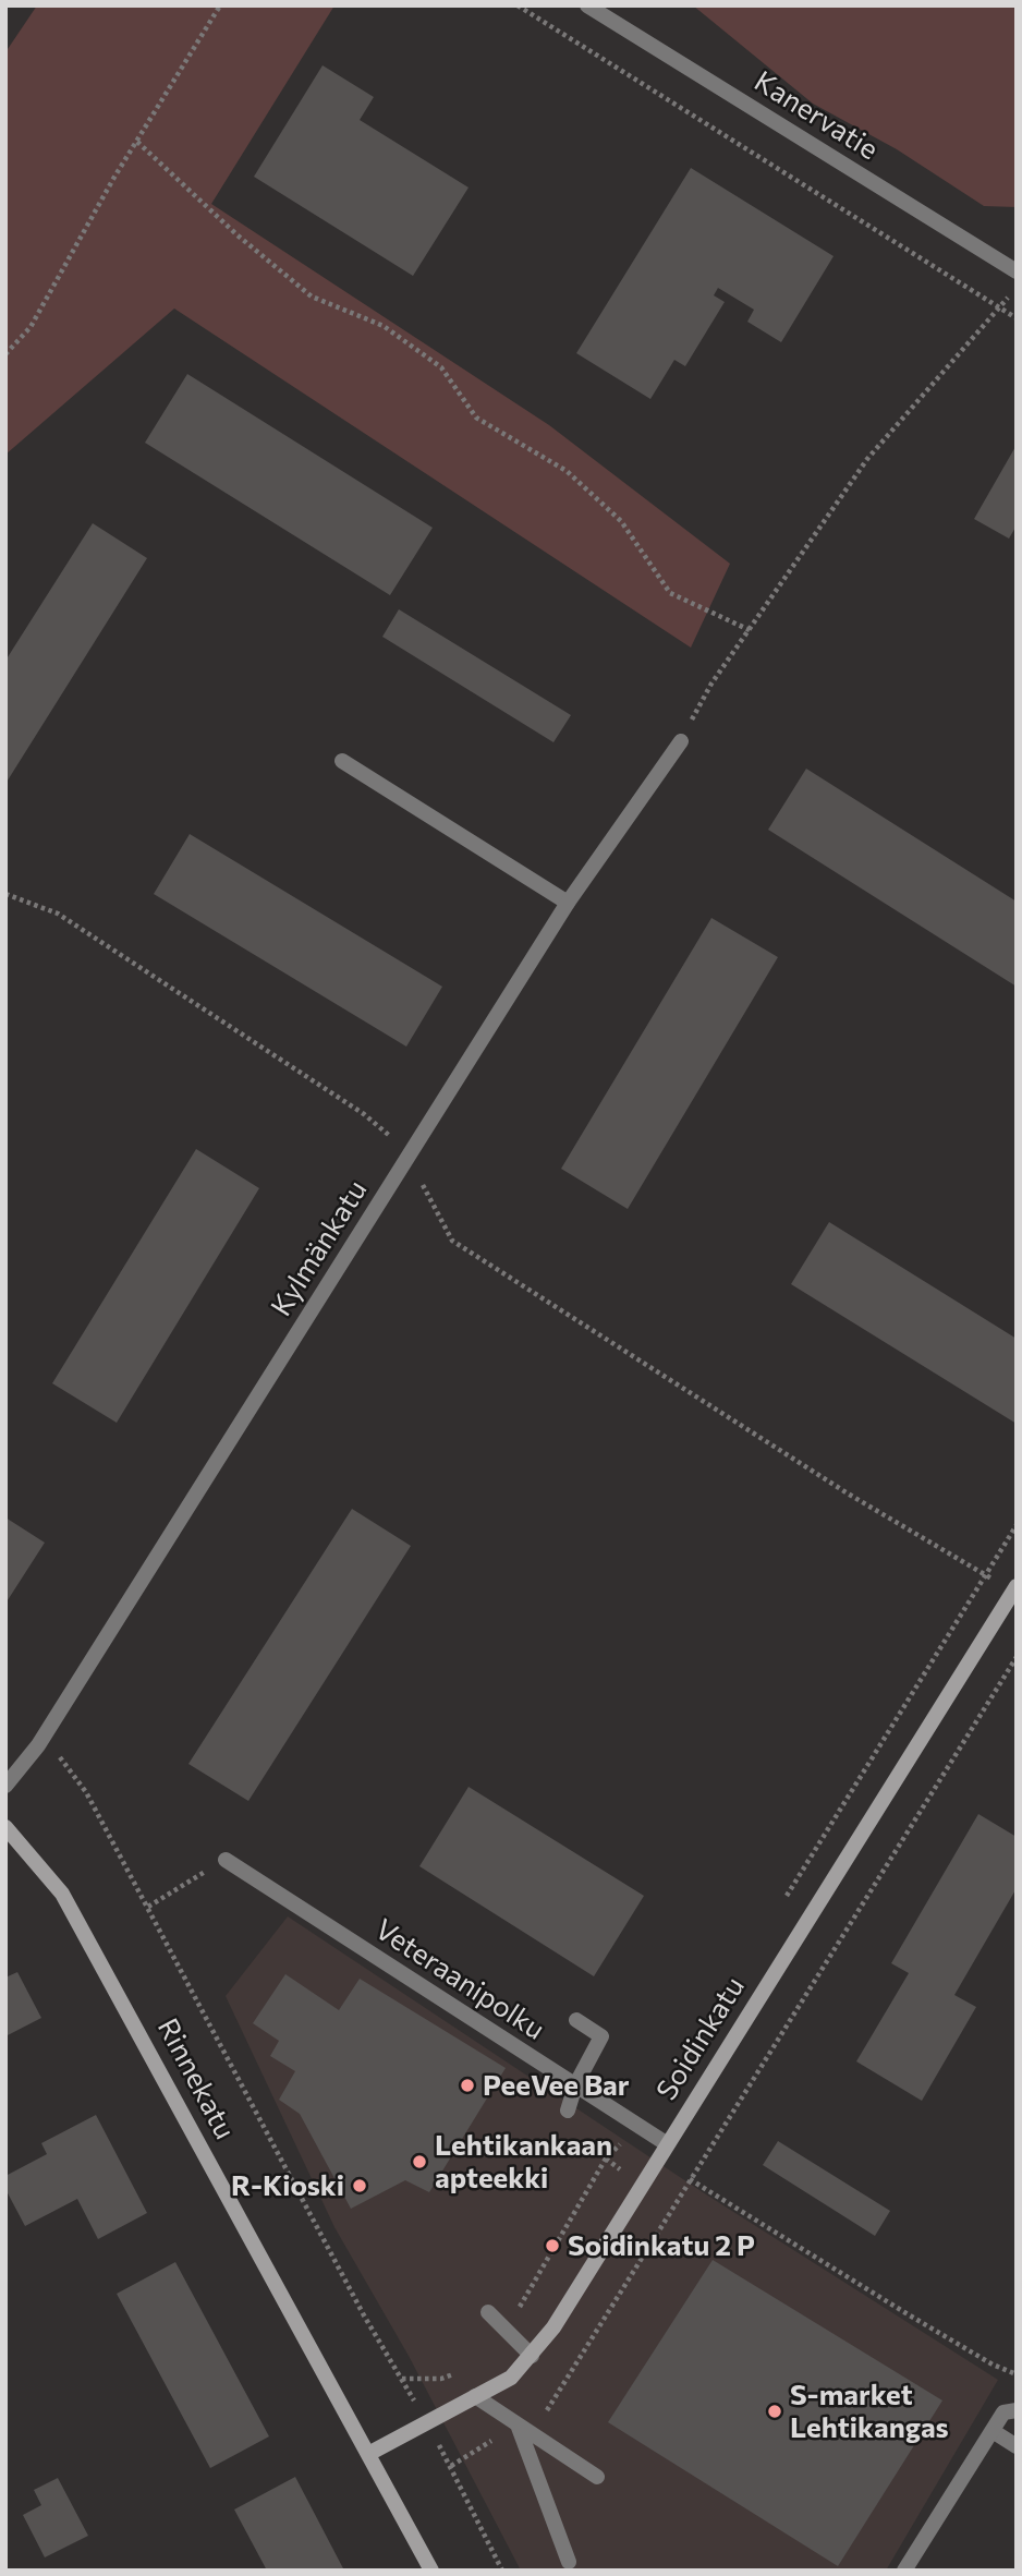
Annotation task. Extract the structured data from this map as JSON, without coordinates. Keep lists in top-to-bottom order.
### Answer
{
  "streets": {
    "street": [
      "Kanervatie",
      "Kylmänkatu",
      "Veteraanipolku",
      "Soidinkatu",
      "Rinnekatu"
    ]
  },
  "crossings": [
    ["Veteraanipolku", "Soidinkatu"],
    ["Soidinkatu", "Rinnekatu"]
  ],
  "places": [
    "PeeVee Bar",
    "Lehtikankaan apteekki",
    "R-Kioski",
    "Soidinkatu 2 P",
    "S-market Lehtikangas"
  ]
}
